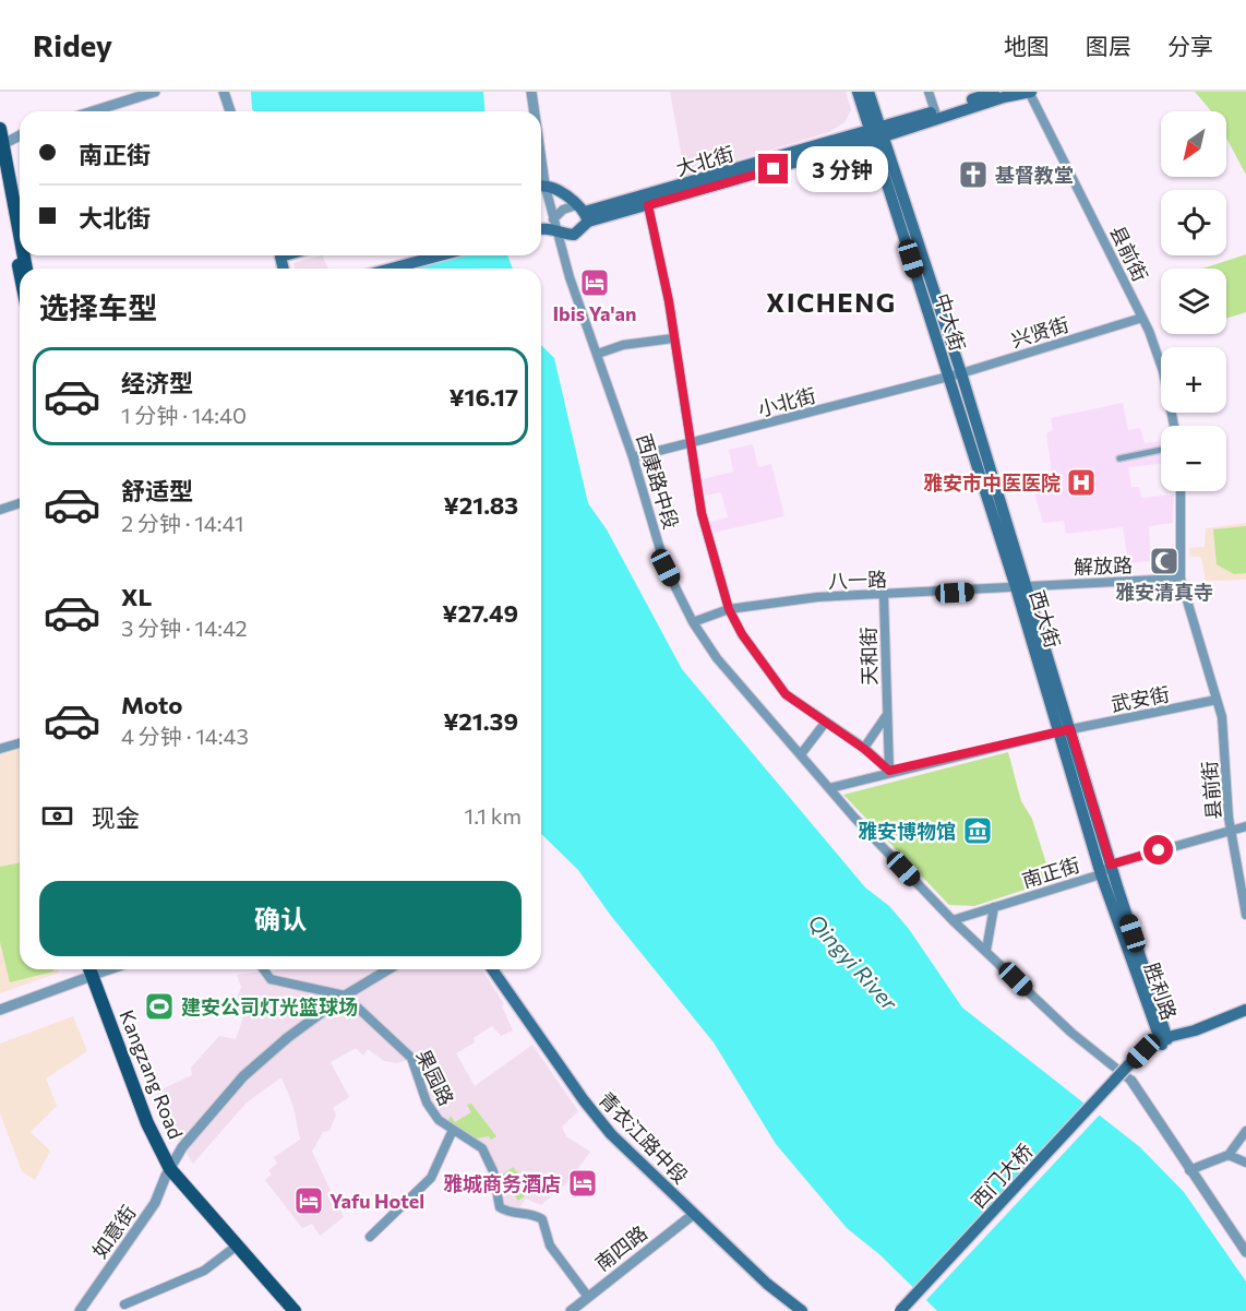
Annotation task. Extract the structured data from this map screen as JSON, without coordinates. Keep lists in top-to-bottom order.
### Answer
{
  "streets": {
    "main road": [
      "大北街",
      "中大街",
      "西大街",
      "胜利路",
      "Kangzang Road",
      "青衣江路中段",
      "西门大桥"
    ],
    "street": [
      "县前街",
      "兴贤街",
      "小北街",
      "西康路中段",
      "解放路",
      "八一路",
      "天和街",
      "武安街",
      "南正街",
      "果园路",
      "如意街",
      "南四路"
    ]
  },
  "crossings": [
    ["大北街", "中大街"],
    ["大北街", "西康路中段"],
    ["大北街", "西大街"],
    ["县前街", "兴贤街"],
    ["县前街", "解放路"],
    ["县前街", "武安街"],
    ["县前街", "南正街"],
    ["中大街", "兴贤街"],
    ["中大街", "小北街"],
    ["中大街", "西大街"],
    ["兴贤街", "小北街"],
    ["兴贤街", "西大街"],
    ["小北街", "西康路中段"],
    ["小北街", "西大街"],
    ["西康路中段", "八一路"],
    ["西康路中段", "武安街"],
    ["西康路中段", "南正街"],
    ["西康路中段", "西门大桥"],
    ["解放路", "八一路"],
    ["解放路", "西大街"],
    ["八一路", "西大街"],
    ["八一路", "天和街"],
    ["西大街", "武安街"],
    ["西大街", "南正街"],
    ["西大街", "胜利路"],
    ["天和街", "武安街"],
    ["南正街", "胜利路"],
    ["Kangzang Road", "如意街"],
    ["果园路", "如意街"],
    ["果园路", "南四路"],
    ["青衣江路中段", "南四路"]
  ],
  "districts": ["XICHENG"],
  "water": ["Qingyi River"],
  "places": {
    "church": ["基督教堂"],
    "hotel": ["Ibis Ya'an", "雅城商务酒店", "Yafu Hotel"],
    "hospital": ["雅安市中医医院"],
    "mosque": ["雅安清真寺"],
    "museum": ["雅安博物馆"],
    "sports": ["建安公司灯光篮球场"]
  },
  "north": "bottom left",
  "page": {
    "header": "Ridey",
    "nav": ["地图", "图层", "分享"],
    "map_buttons": ["+", "−"],
    "banner": ["南正街", "大北街"],
    "bubble": "3 分钟",
    "heading": "选择车型",
    "list": [
      {
        "name": "经济型",
        "note": "1 分钟 · 14:40",
        "value": "¥16.17"
      },
      {
        "name": "舒适型",
        "note": "2 分钟 · 14:41",
        "value": "¥21.83"
      },
      {
        "name": "XL",
        "note": "3 分钟 · 14:42",
        "value": "¥27.49"
      },
      {
        "name": "Moto",
        "note": "4 分钟 · 14:43",
        "value": "¥21.39"
      }
    ],
    "pay": ["现金", "1.1 km"],
    "buttons": "确认"
  }
}
